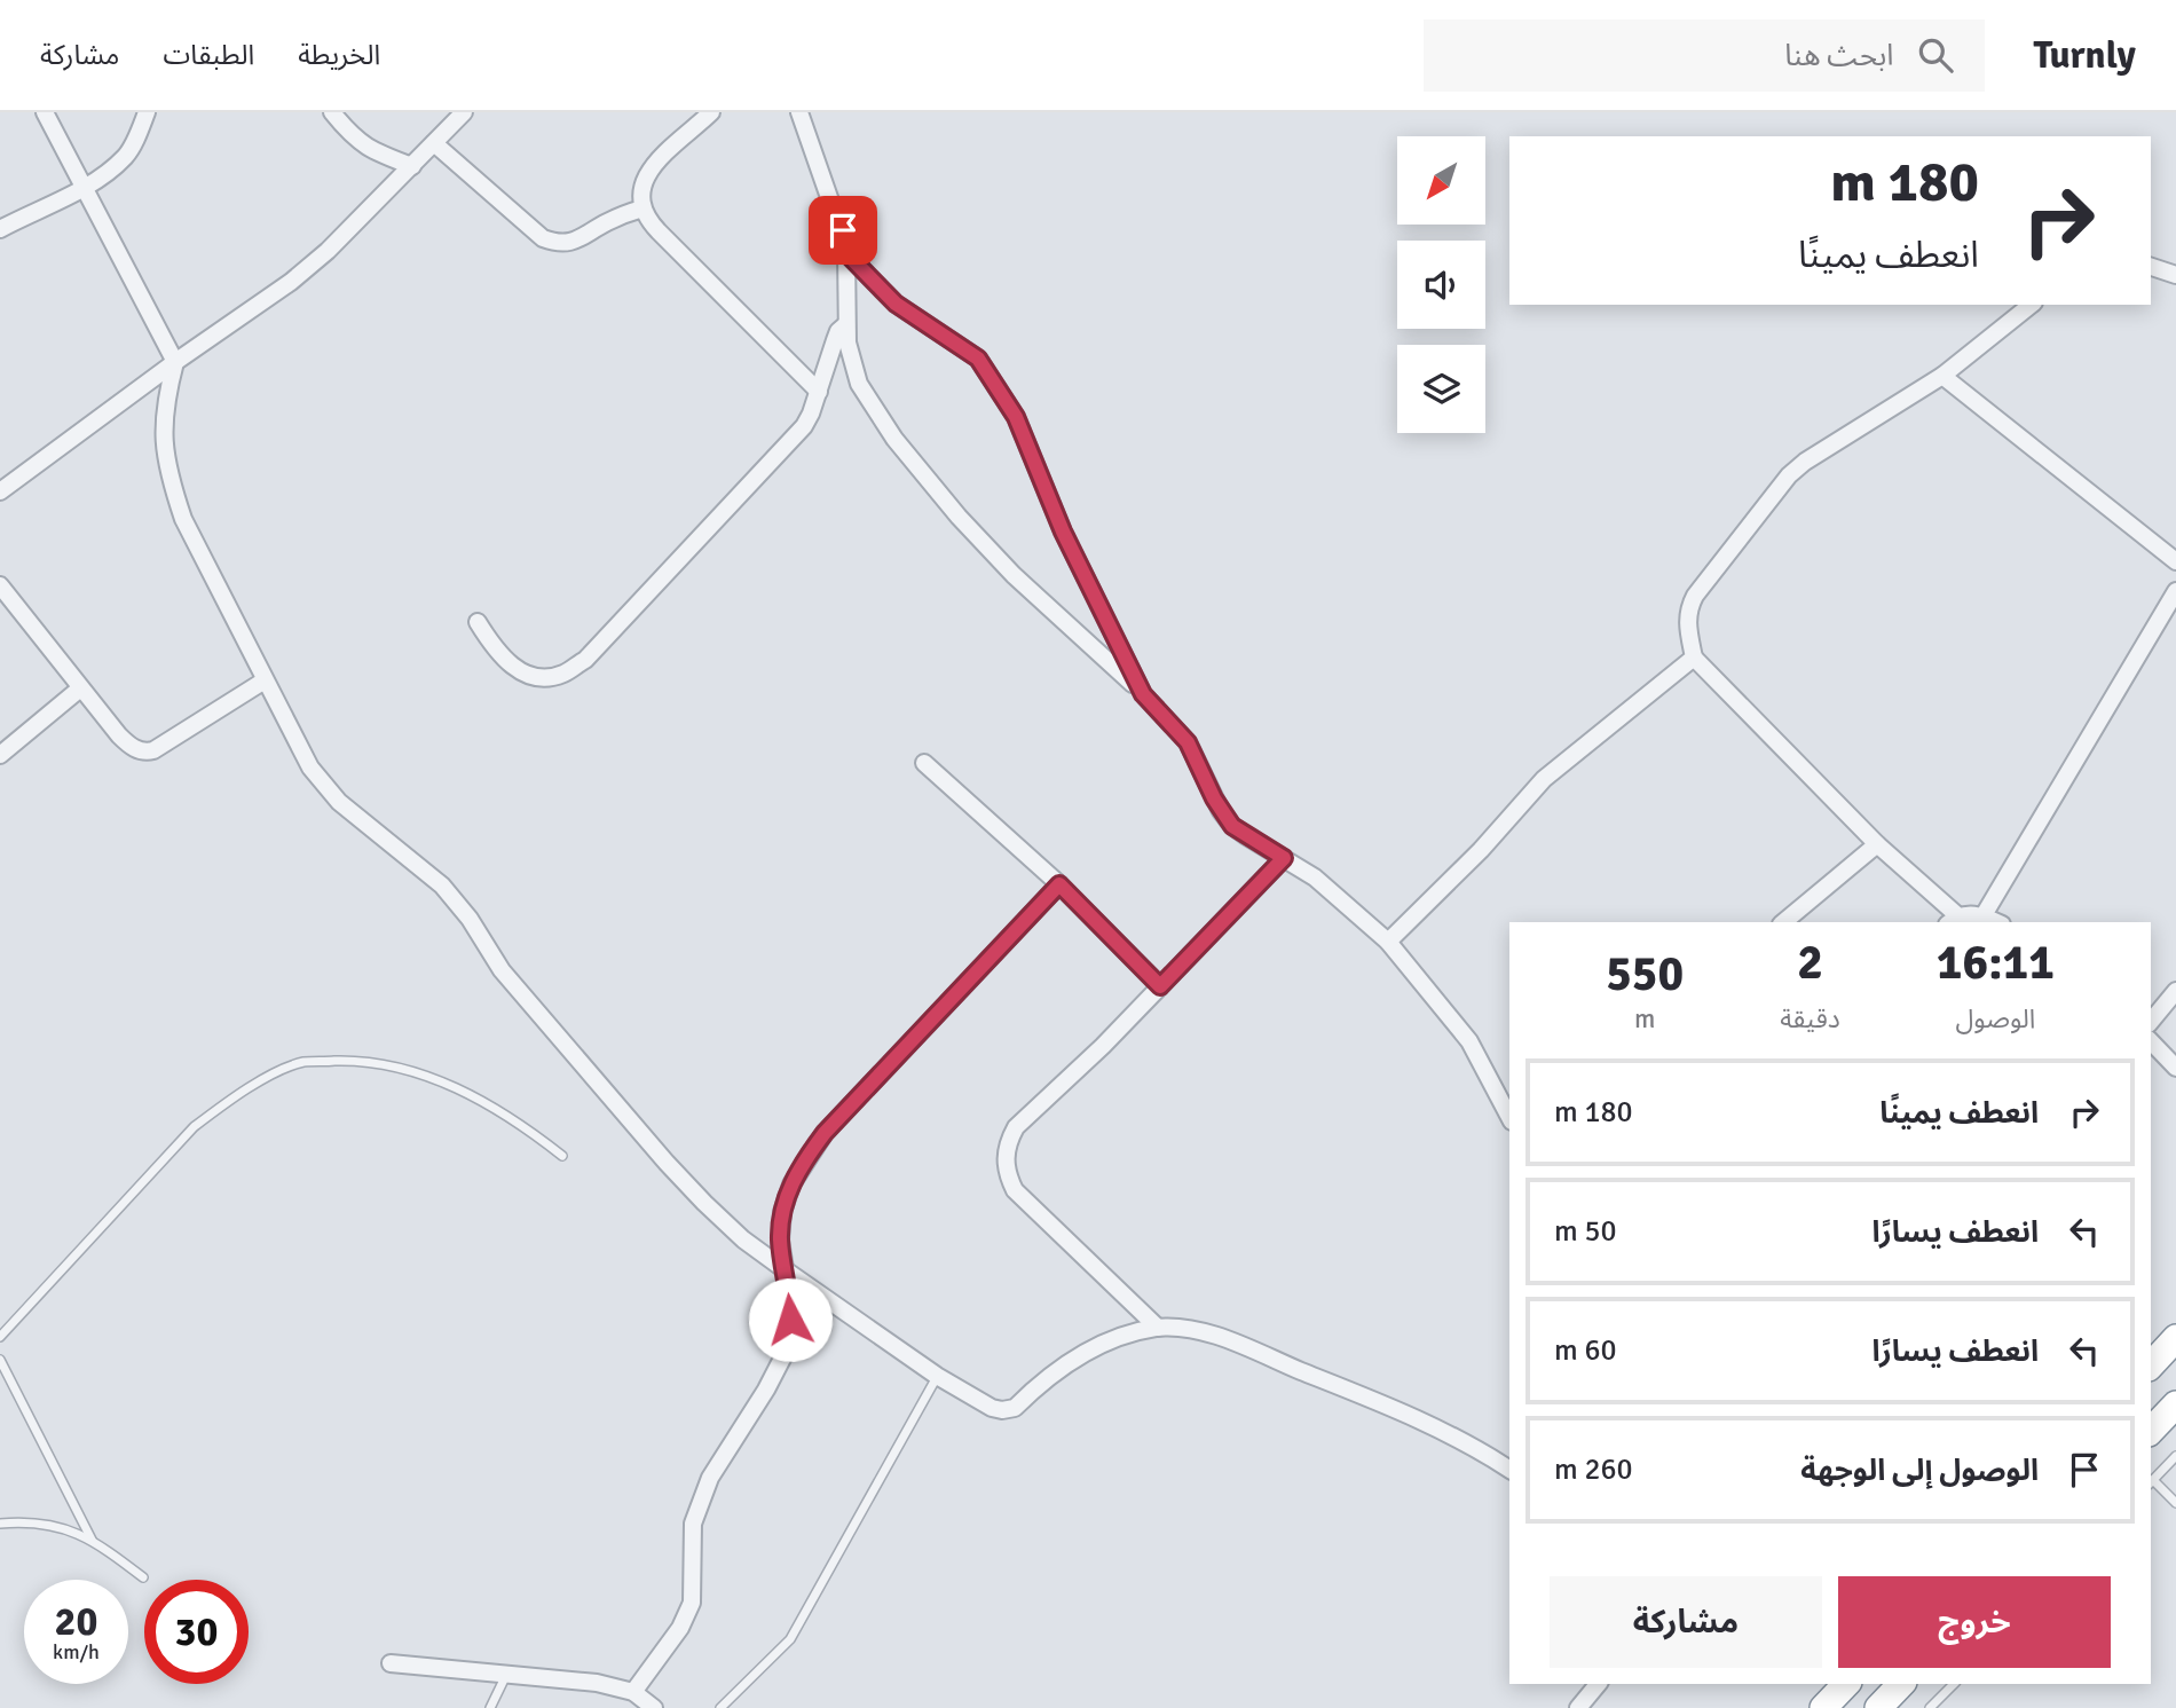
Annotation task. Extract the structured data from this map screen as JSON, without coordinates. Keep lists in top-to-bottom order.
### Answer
{
  "north": "bottom left",
  "page": {
    "header": "Turnly",
    "search": "ابحث هنا",
    "nav": ["الخريطة", "الطبقات", "مشاركة"],
    "turn": ["180 m", "انعطف يمينًا"],
    "eta": [
      "16:11",
      "الوصول",
      "2",
      "دقيقة",
      "550",
      "m"
    ],
    "list": [
      {
        "name": "انعطف يمينًا",
        "value": "180 m"
      },
      {
        "name": "انعطف يسارًا",
        "value": "50 m"
      },
      {
        "name": "انعطف يسارًا",
        "value": "60 m"
      },
      {
        "name": "الوصول إلى الوجهة",
        "value": "260 m"
      }
    ],
    "buttons": ["خروج", "مشاركة"],
    "speed": "20 km/h",
    "limit": "30"
  }
}
